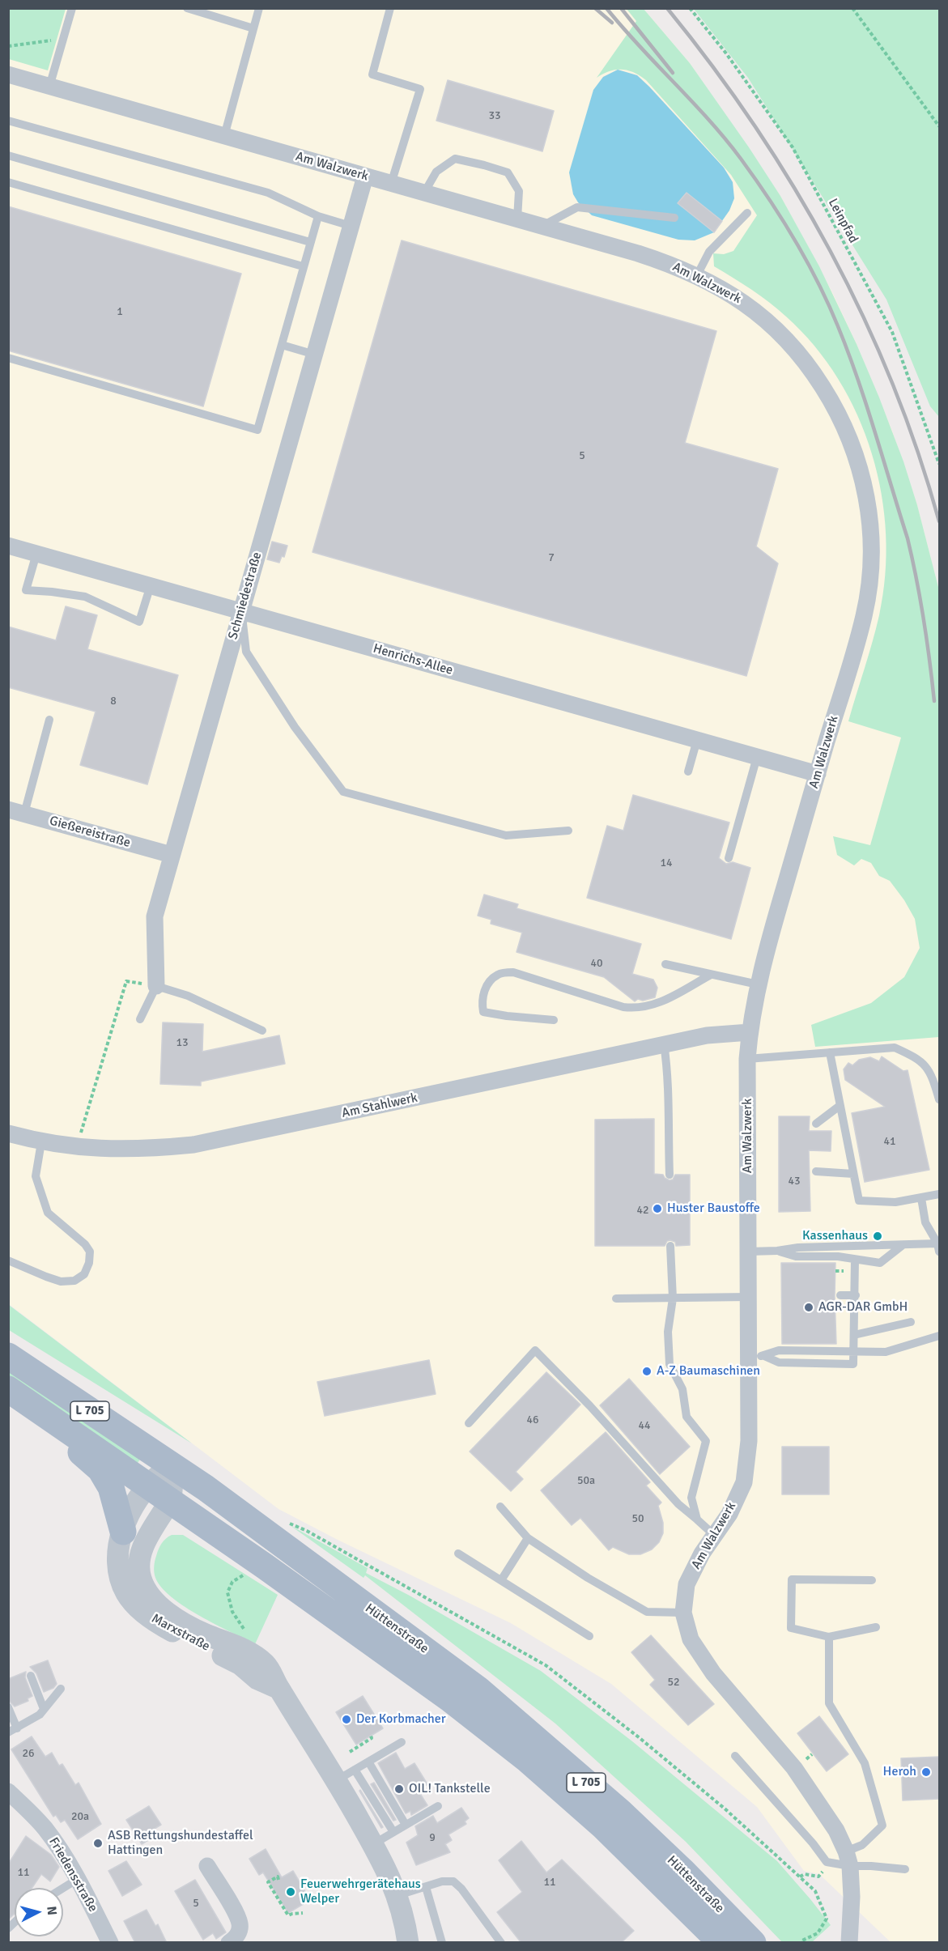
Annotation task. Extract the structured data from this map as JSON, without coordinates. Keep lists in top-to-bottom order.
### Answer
{
  "streets": {
    "main road": ["L 705", "Hüttenstraße"],
    "street": [
      "Am Walzwerk",
      "Schmiedestraße",
      "Henrichs-Allee",
      "Gießereistraße",
      "Am Stahlwerk",
      "Marxstraße",
      "Friedensstraße"
    ],
    "path": ["Leinpfad"]
  },
  "crossings": [
    ["Am Walzwerk", "Schmiedestraße"],
    ["Am Walzwerk", "Henrichs-Allee"],
    ["Am Walzwerk", "Am Stahlwerk"],
    ["Schmiedestraße", "Henrichs-Allee"],
    ["Schmiedestraße", "Gießereistraße"],
    ["L 705", "Hüttenstraße"],
    ["L 705", "Marxstraße"],
    ["Hüttenstraße", "Marxstraße"]
  ],
  "places": [
    "Huster Baustoffe",
    "Kassenhaus",
    "AGR-DAR GmbH",
    "A-Z Baumaschinen",
    "Der Korbmacher",
    "Heroh",
    "OIL! Tankstelle",
    "ASB Rettungshundestaffel Hattingen",
    "Feuerwehrgerätehaus Welper"
  ],
  "house_numbers": [
    "33",
    "1",
    "5",
    "7",
    "8",
    "14",
    "40",
    "13",
    "41",
    "43",
    "42",
    "46",
    "44",
    "50a",
    "50",
    "52",
    "26",
    "20a",
    "9",
    "11",
    "11",
    "5"
  ],
  "north": "right"
}
